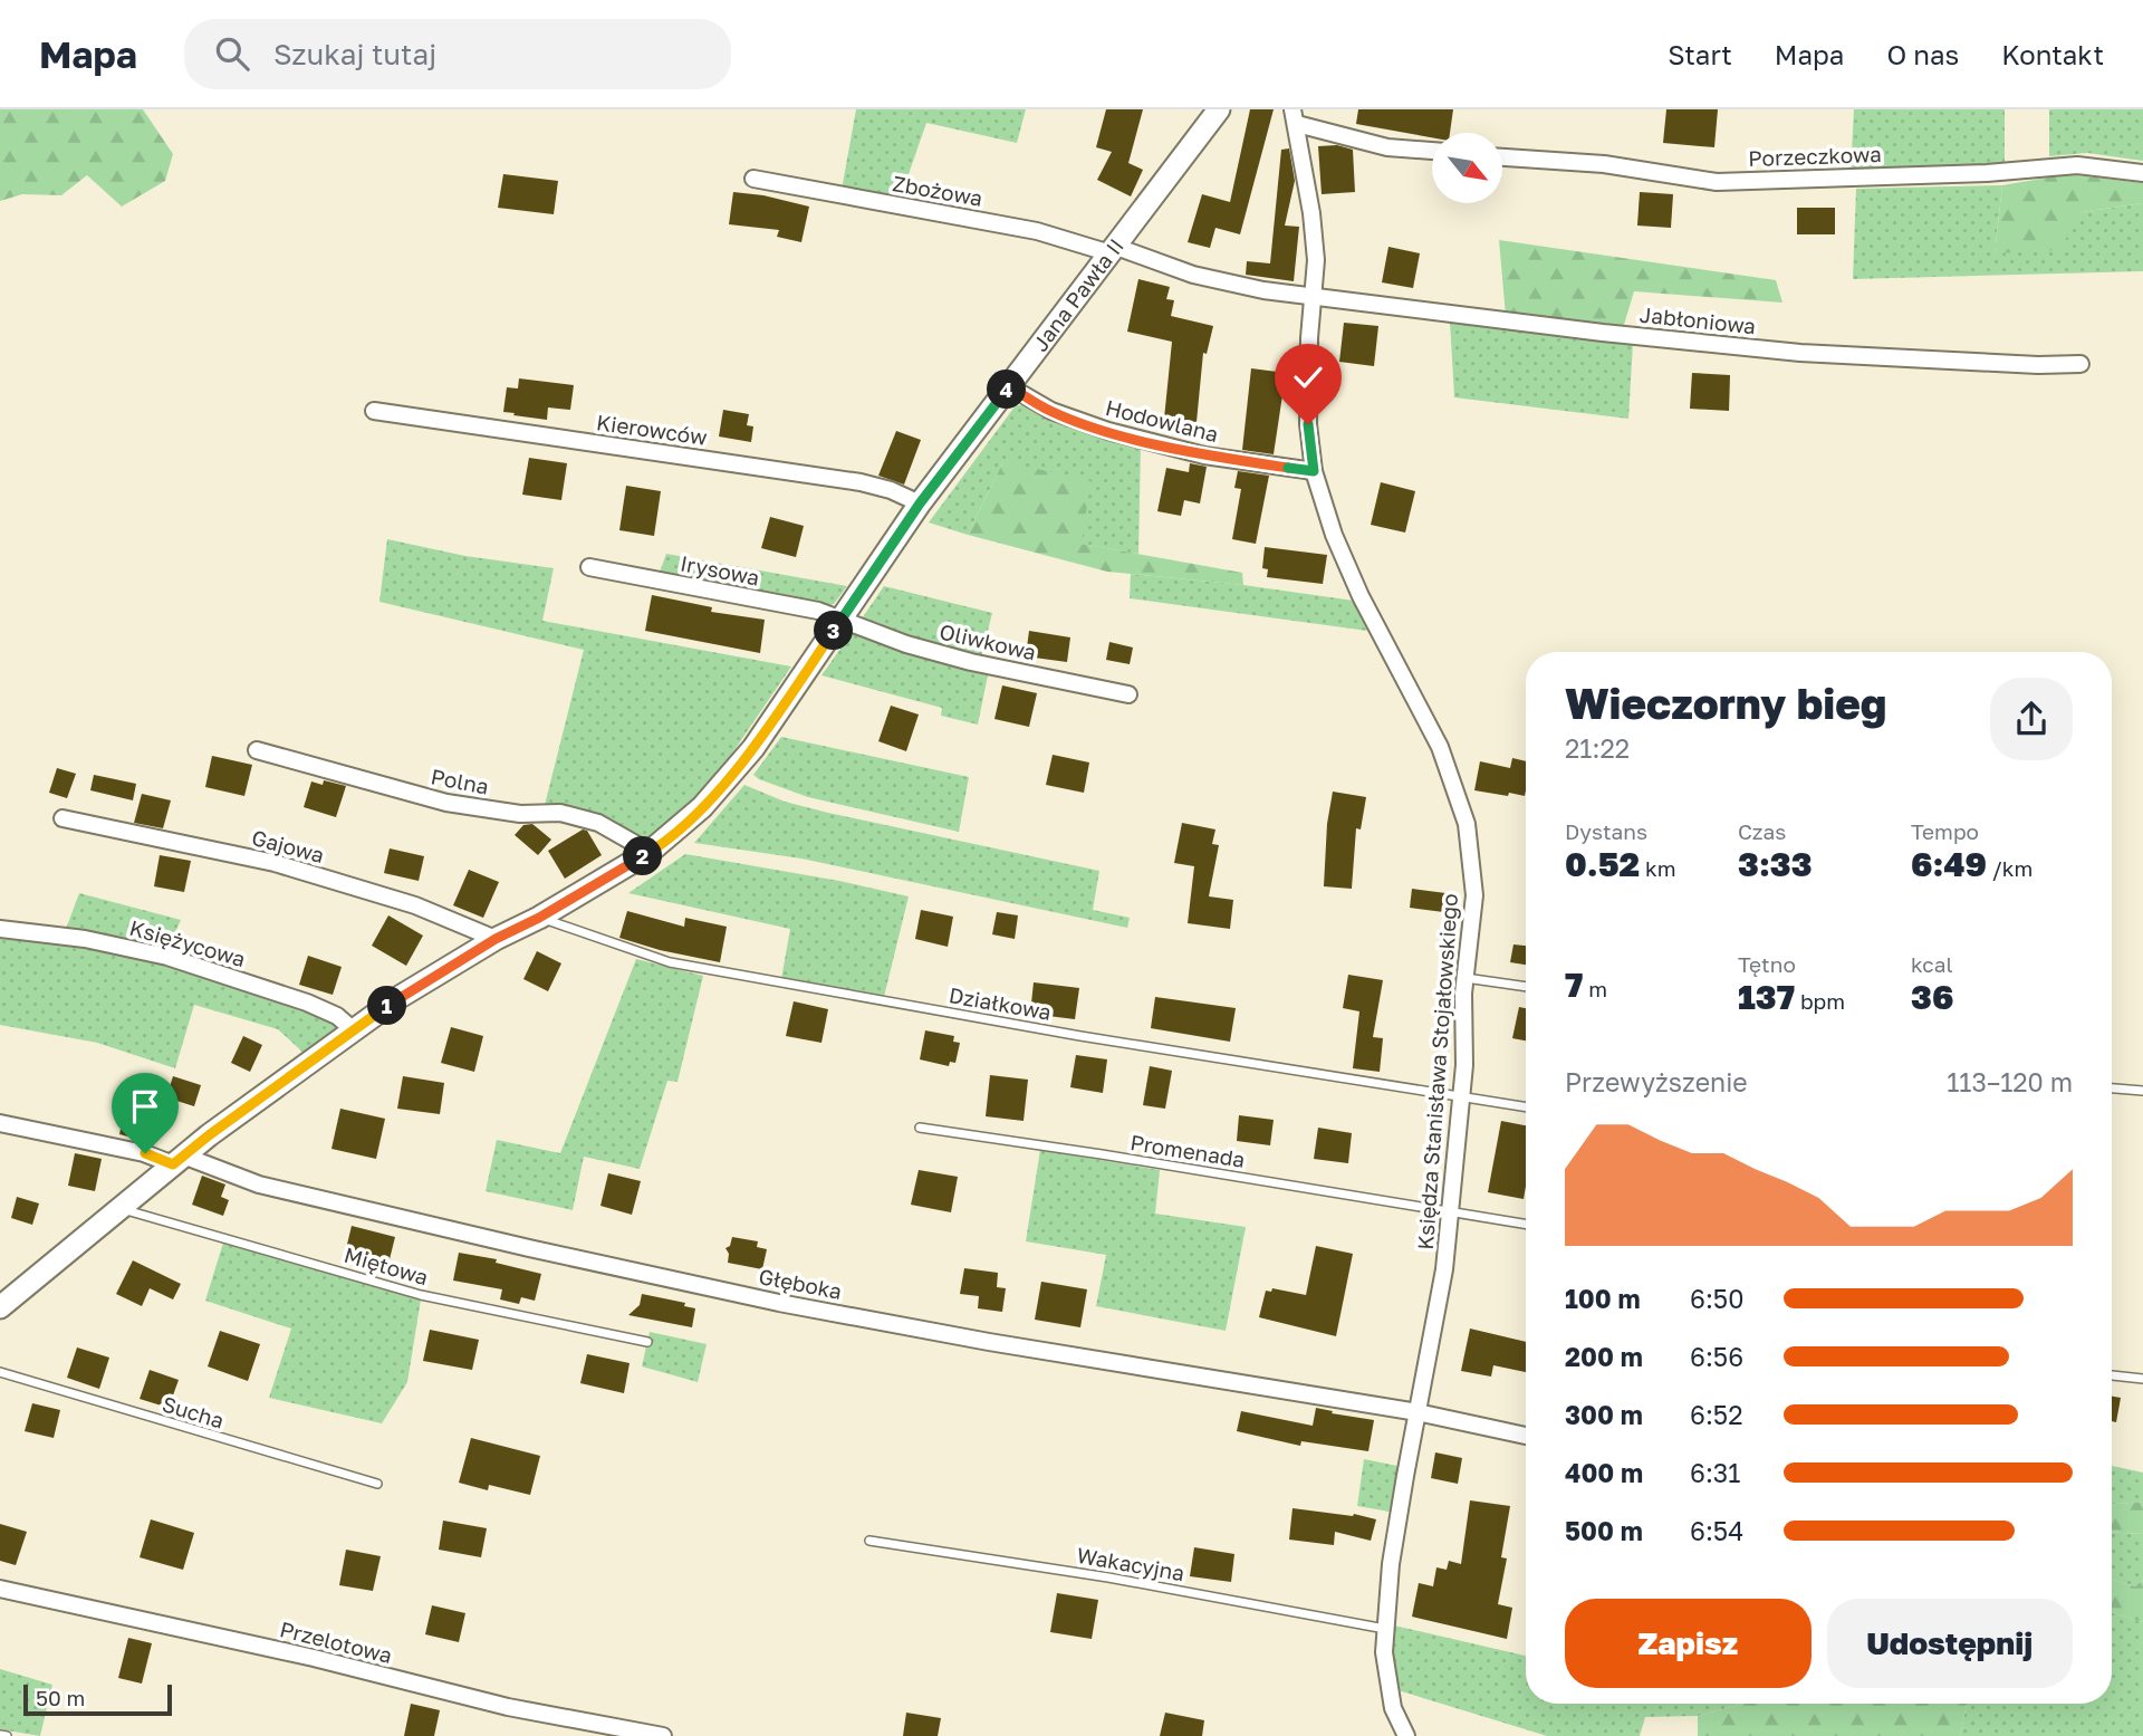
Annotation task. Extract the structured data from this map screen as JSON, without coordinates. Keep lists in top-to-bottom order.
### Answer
{
  "streets": {
    "street": [
      "Porzeczkowa",
      "Zbożowa",
      "Jana Pawła II",
      "Jabłoniowa",
      "Hodowlana",
      "Kierowców",
      "Irysowa",
      "Oliwkowa",
      "Polna",
      "Gajowa",
      "Księżycowa",
      "Księdza Stanisława Stojałowskiego",
      "Głęboka",
      "Przelotowa"
    ],
    "lane": [
      "Działkowa",
      "Promenada",
      "Miętowa",
      "Sucha",
      "Wakacyjna"
    ]
  },
  "crossings": [
    ["Zbożowa", "Jana Pawła II"],
    ["Zbożowa", "Jabłoniowa"],
    ["Zbożowa", "Księdza Stanisława Stojałowskiego"],
    ["Jana Pawła II", "Hodowlana"],
    ["Jana Pawła II", "Kierowców"],
    ["Jana Pawła II", "Irysowa"],
    ["Jana Pawła II", "Oliwkowa"],
    ["Jana Pawła II", "Polna"],
    ["Jana Pawła II", "Gajowa"],
    ["Jana Pawła II", "Księżycowa"],
    ["Jana Pawła II", "Działkowa"],
    ["Jana Pawła II", "Miętowa"],
    ["Jana Pawła II", "Głęboka"],
    ["Jabłoniowa", "Księdza Stanisława Stojałowskiego"],
    ["Hodowlana", "Księdza Stanisława Stojałowskiego"],
    ["Irysowa", "Oliwkowa"],
    ["Działkowa", "Księdza Stanisława Stojałowskiego"],
    ["Księdza Stanisława Stojałowskiego", "Promenada"],
    ["Księdza Stanisława Stojałowskiego", "Głęboka"],
    ["Księdza Stanisława Stojałowskiego", "Wakacyjna"]
  ],
  "scale_bar": "50 m",
  "north": "bottom right",
  "page": {
    "header": "Mapa",
    "search": "Szukaj tutaj",
    "nav": [
      "Start",
      "Mapa",
      "O nas",
      "Kontakt"
    ],
    "pins": [
      "4",
      "3",
      "2",
      "1"
    ],
    "heading": ["Wieczorny bieg", "21:22"],
    "stats": [
      ["Dystans", "0.52 km"],
      ["Czas", "3:33"],
      ["Tempo", "6:49 /km"],
      ["7 m"],
      ["Tętno", "137 bpm"],
      ["kcal", "36"]
    ],
    "chart": ["Przewyższenie", "113–120 m"],
    "list": [
      {
        "name": "100 m",
        "note": "6:50"
      },
      {
        "name": "200 m",
        "note": "6:56"
      },
      {
        "name": "300 m",
        "note": "6:52"
      },
      {
        "name": "400 m",
        "note": "6:31"
      },
      {
        "name": "500 m",
        "note": "6:54"
      }
    ],
    "buttons": ["Zapisz", "Udostępnij"],
    "scale": "50 m"
  }
}
